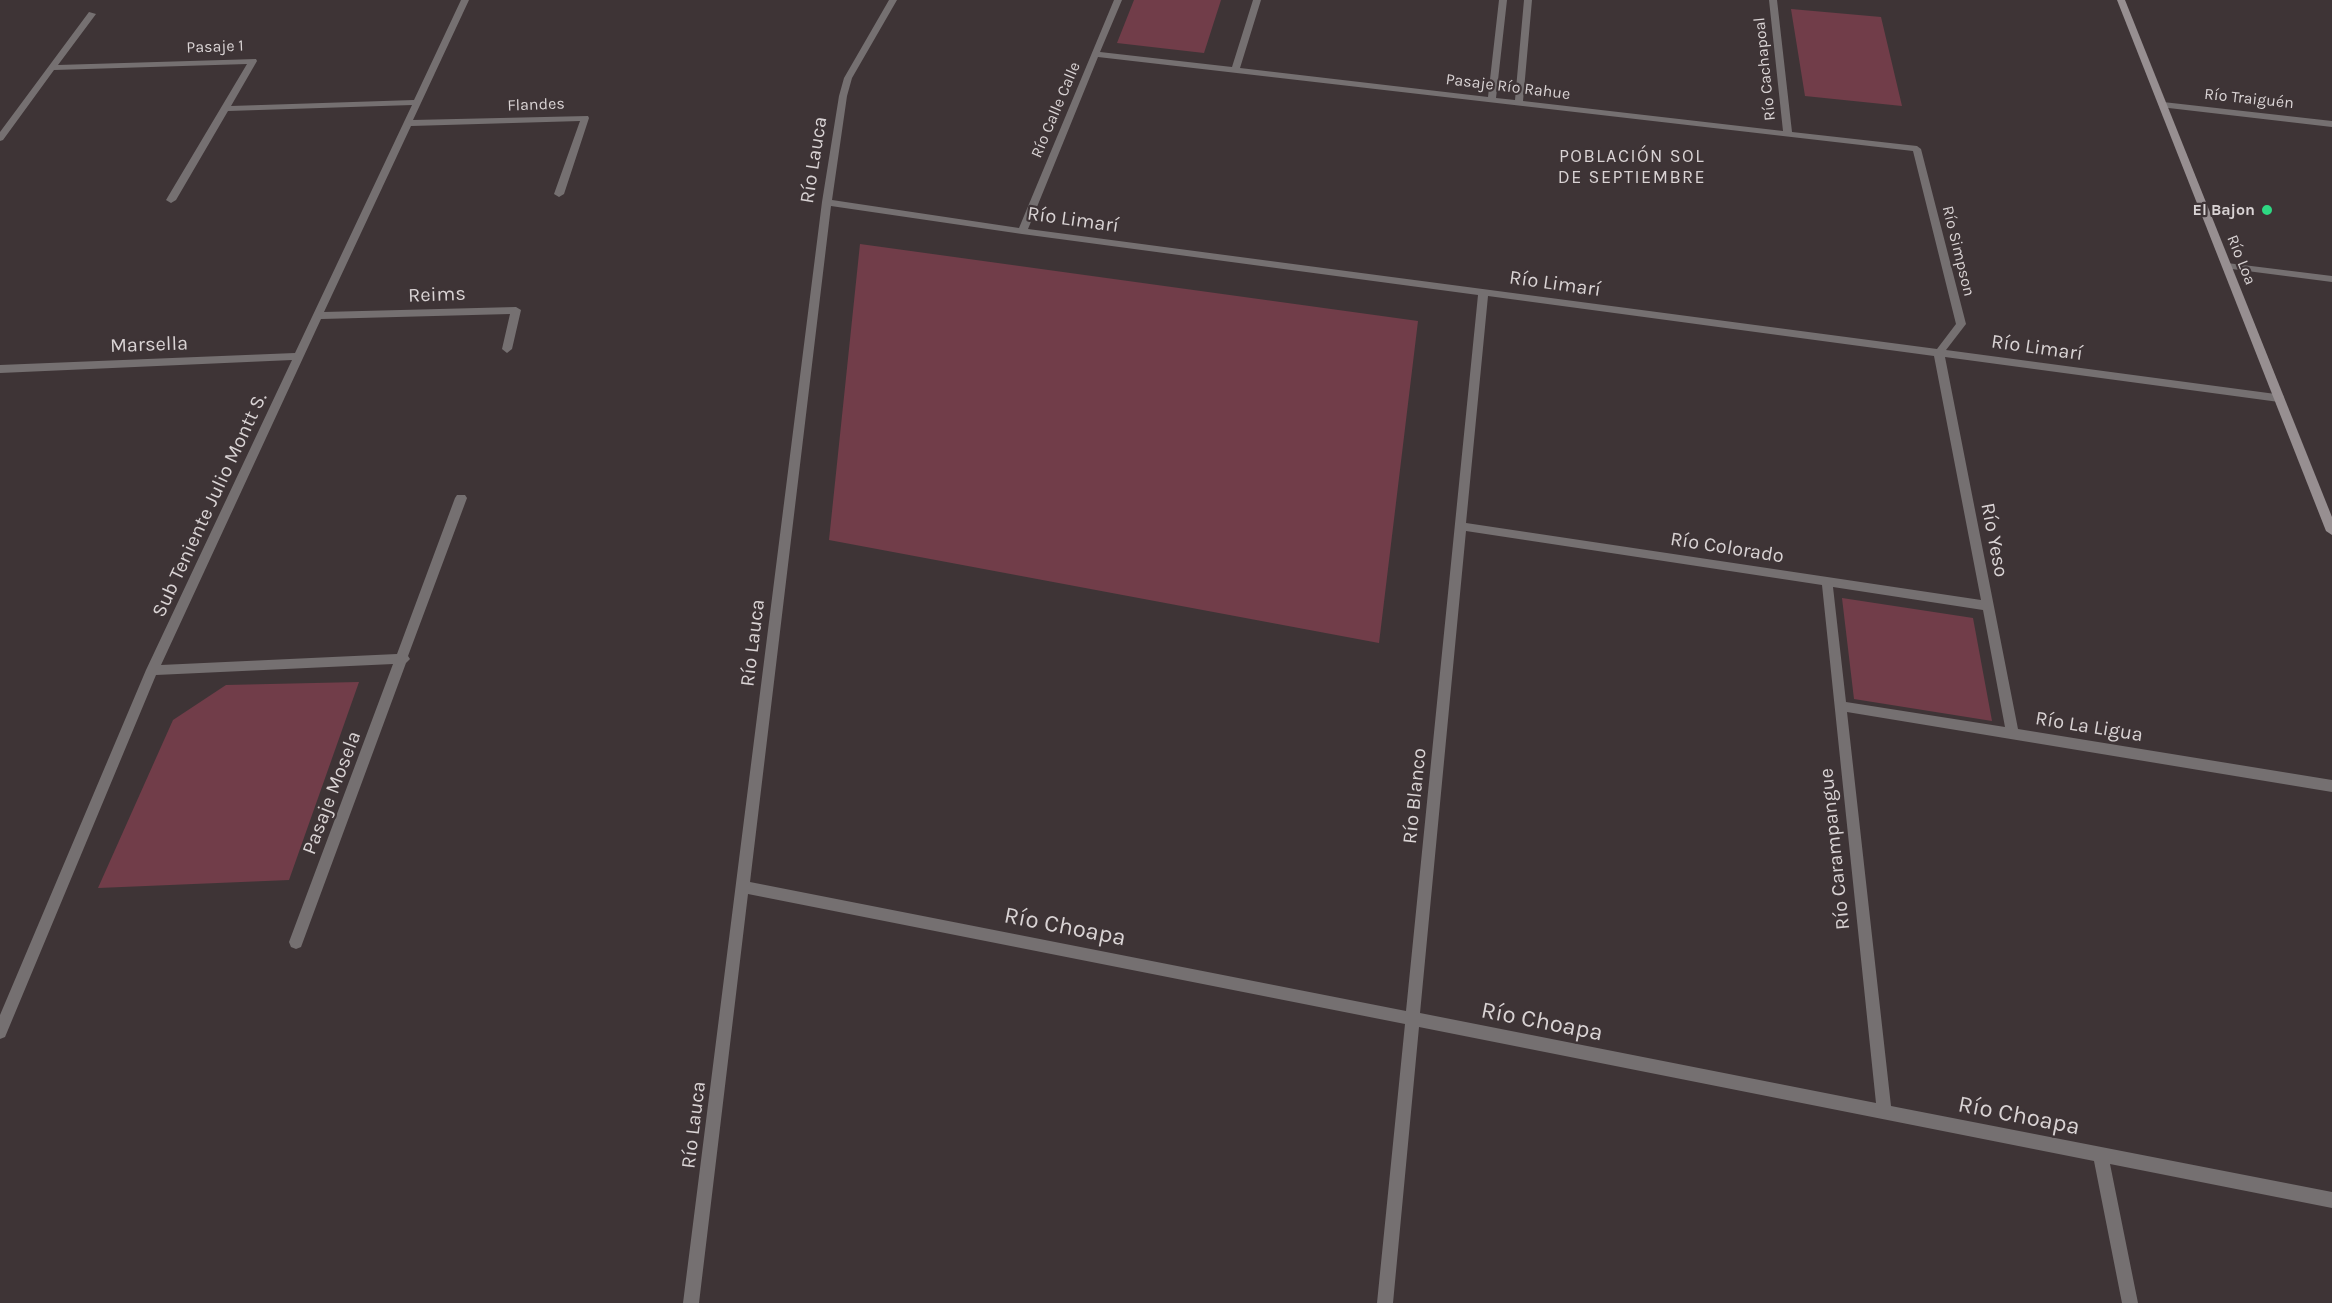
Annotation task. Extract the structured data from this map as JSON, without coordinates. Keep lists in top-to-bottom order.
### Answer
{
  "streets": {
    "main road": ["Río Loa"],
    "street": [
      "Pasaje 1",
      "Río Cachapoal",
      "Pasaje Río Rahue",
      "Río Traiguén",
      "Flandes",
      "Río Calle Calle",
      "Río Lauca",
      "Río Limarí",
      "Río Simpson",
      "Reims",
      "Marsella",
      "Sub Teniente Julio Montt S.",
      "Río Yeso",
      "Río Colorado",
      "Río La Ligua",
      "Pasaje Mosela",
      "Río Blanco",
      "Río Carampangue",
      "Río Choapa"
    ]
  },
  "crossings": [
    ["Río Cachapoal", "Pasaje Río Rahue"],
    ["Pasaje Río Rahue", "Río Calle Calle"],
    ["Pasaje Río Rahue", "Río Simpson"],
    ["Río Traiguén", "Río Loa"],
    ["Flandes", "Sub Teniente Julio Montt S."],
    ["Río Calle Calle", "Río Limarí"],
    ["Río Lauca", "Río Limarí"],
    ["Río Lauca", "Río Choapa"],
    ["Río Limarí", "Río Simpson"],
    ["Río Limarí", "Río Loa"],
    ["Río Limarí", "Río Yeso"],
    ["Río Limarí", "Río Blanco"],
    ["Río Simpson", "Río Yeso"],
    ["Reims", "Sub Teniente Julio Montt S."],
    ["Marsella", "Sub Teniente Julio Montt S."],
    ["Río Yeso", "Río Colorado"],
    ["Río Yeso", "Río La Ligua"],
    ["Río Colorado", "Río Blanco"],
    ["Río Colorado", "Río Carampangue"],
    ["Río La Ligua", "Río Carampangue"],
    ["Río Blanco", "Río Choapa"],
    ["Río Carampangue", "Río Choapa"]
  ],
  "districts": ["POBLACIÓN SOL DE SEPTIEMBRE"],
  "places": ["El Bajon"]
}
